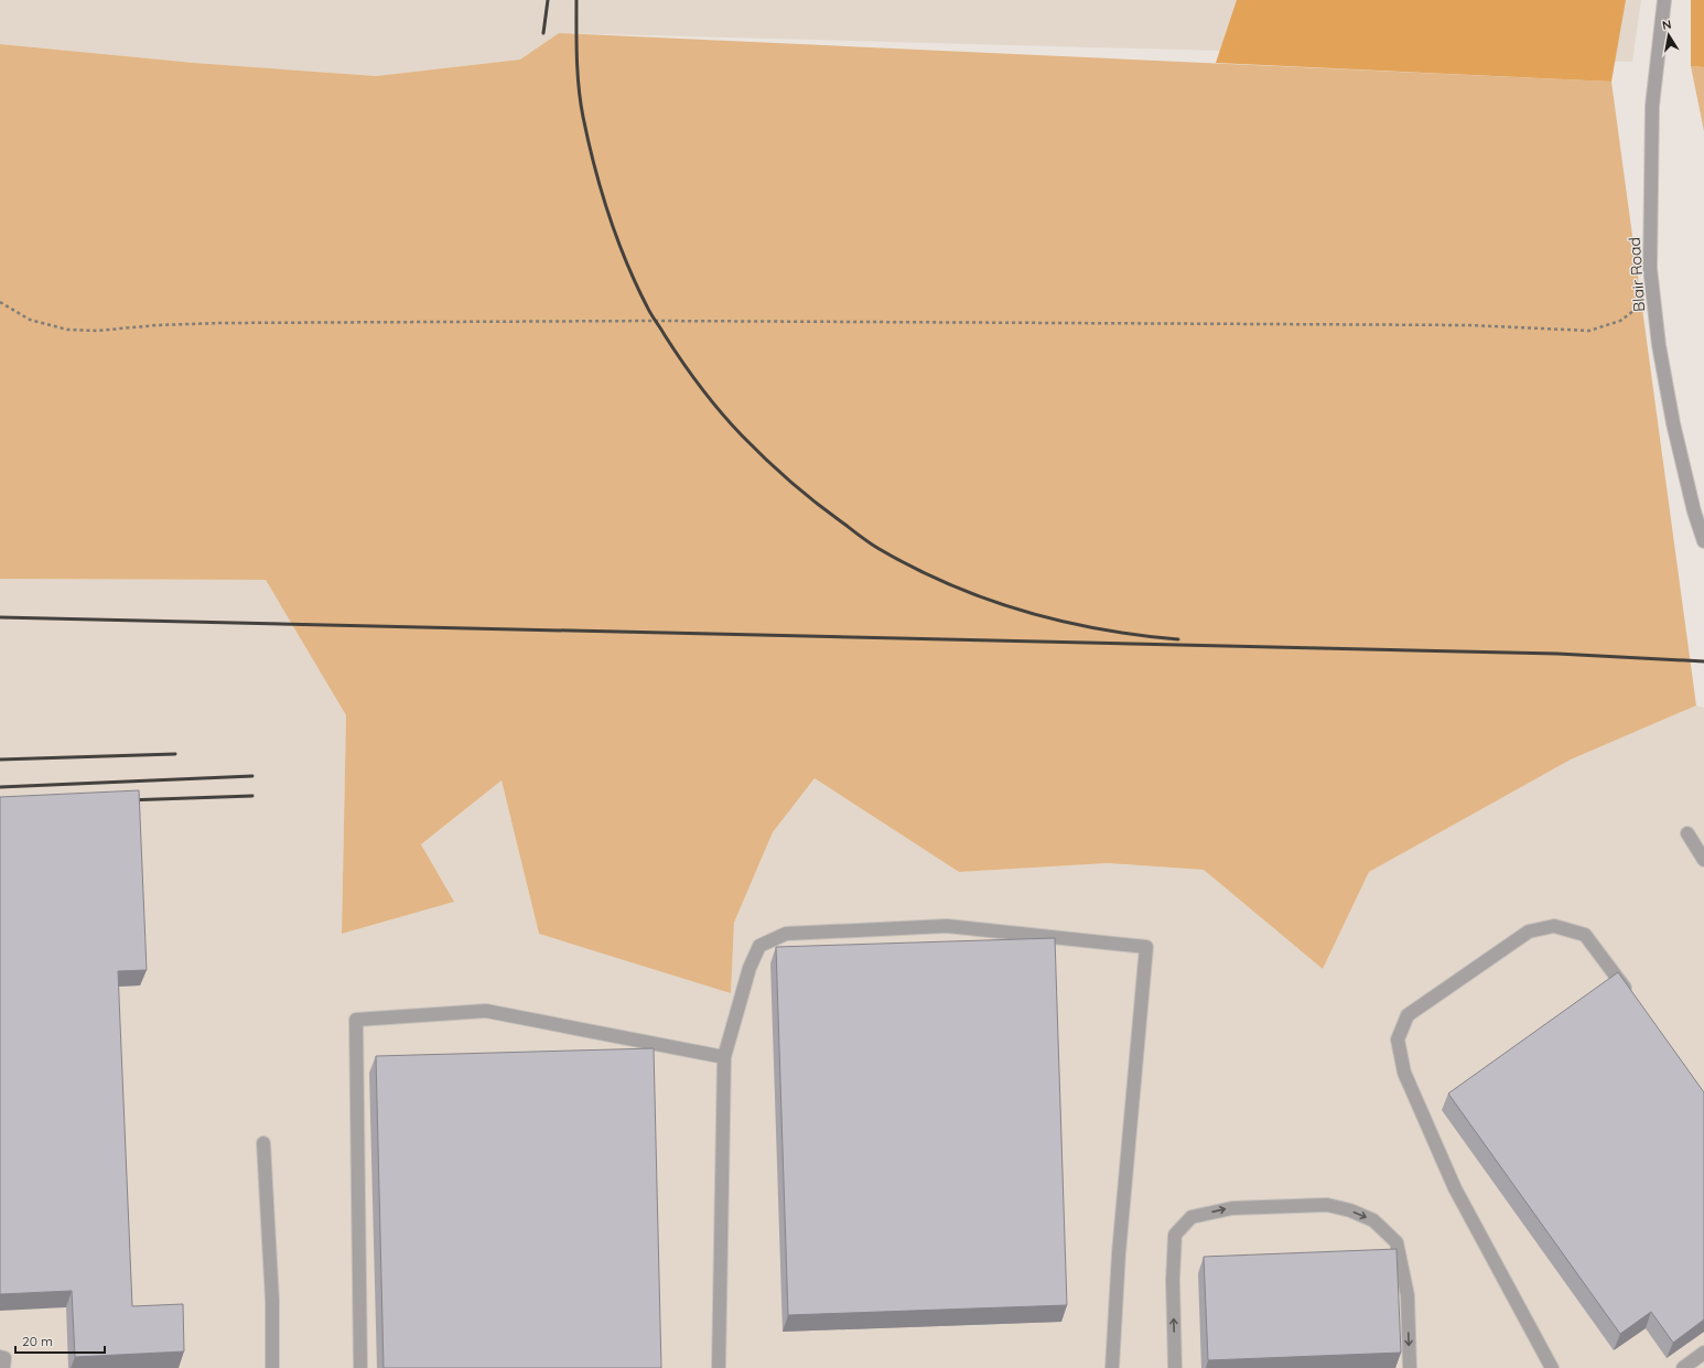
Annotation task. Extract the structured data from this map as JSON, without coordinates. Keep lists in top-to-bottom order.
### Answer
{
  "streets": {
    "street": ["Blair Road"]
  },
  "scale_bar": "20 m",
  "north": "top"
}
